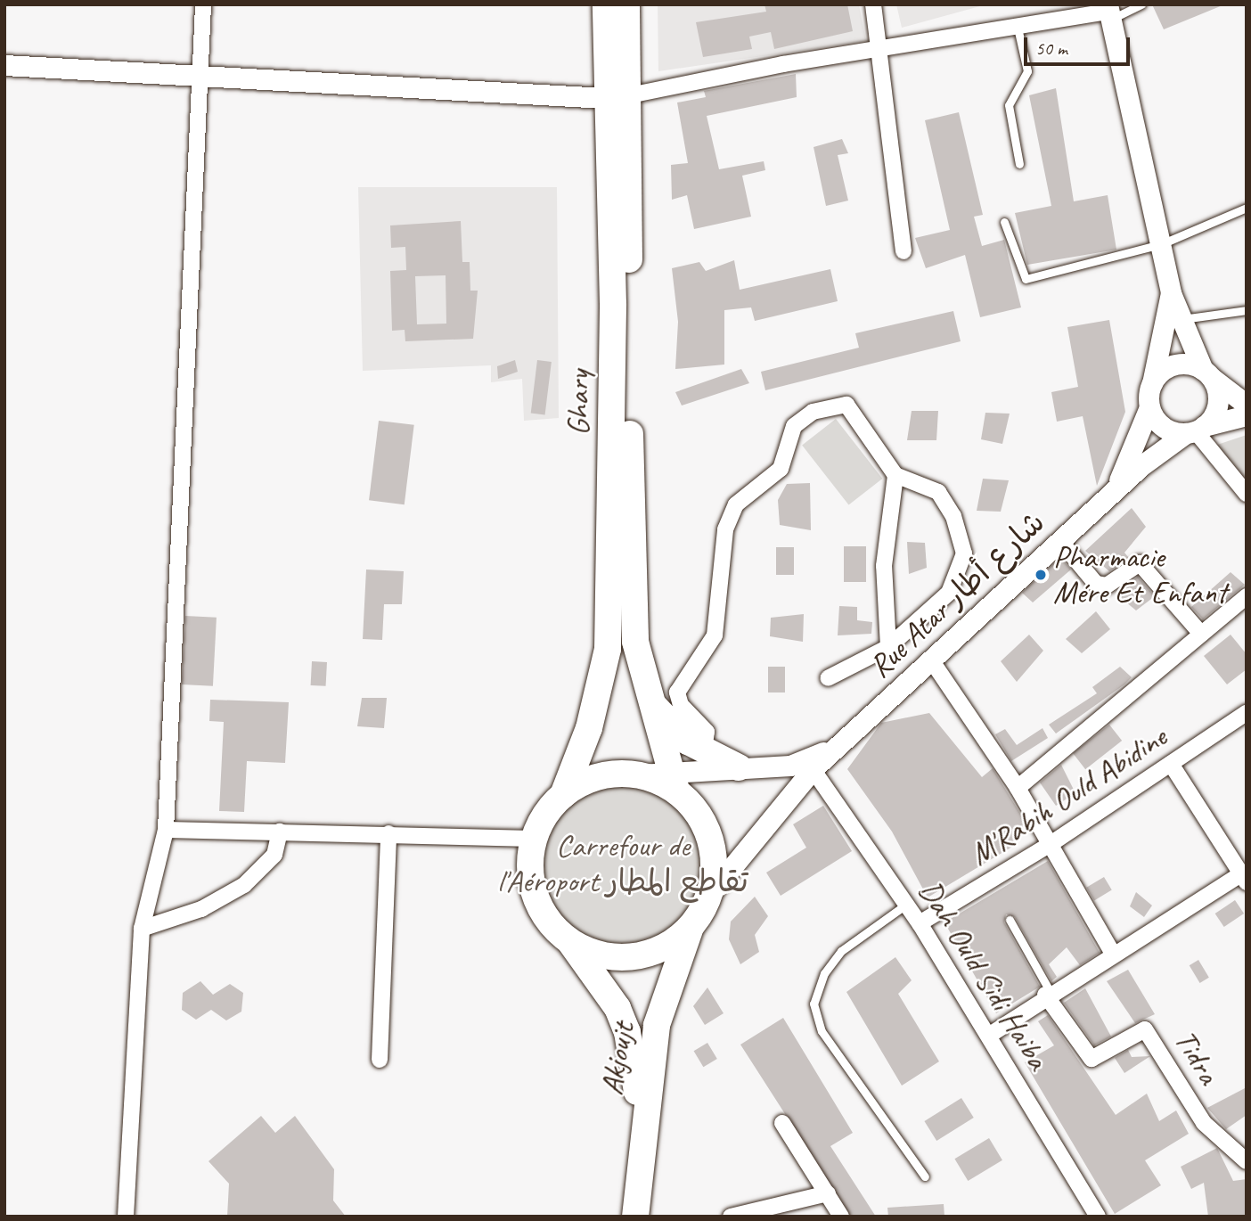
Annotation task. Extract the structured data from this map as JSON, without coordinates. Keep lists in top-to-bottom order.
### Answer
{
  "streets": {
    "highway": ["Ghary", "Akjoujt"],
    "street": [
      "Rue Atar شارع أطار",
      "M'Rabih Ould Abidine",
      "Dah Ould Sidi Haiba",
      "Tidra"
    ]
  },
  "crossings": [
    ["Ghary", "Rue Atar شارع أطار"],
    ["Ghary", "Akjoujt"],
    ["Rue Atar شارع أطار", "Dah Ould Sidi Haiba"],
    ["Rue Atar شارع أطار", "Akjoujt"],
    ["M'Rabih Ould Abidine", "Dah Ould Sidi Haiba"]
  ],
  "parks": ["Carrefour de l'Aéroport تقاطع المطار"],
  "places": ["Pharmacie Mére Et Enfant"],
  "scale_bar": "50 m"
}
